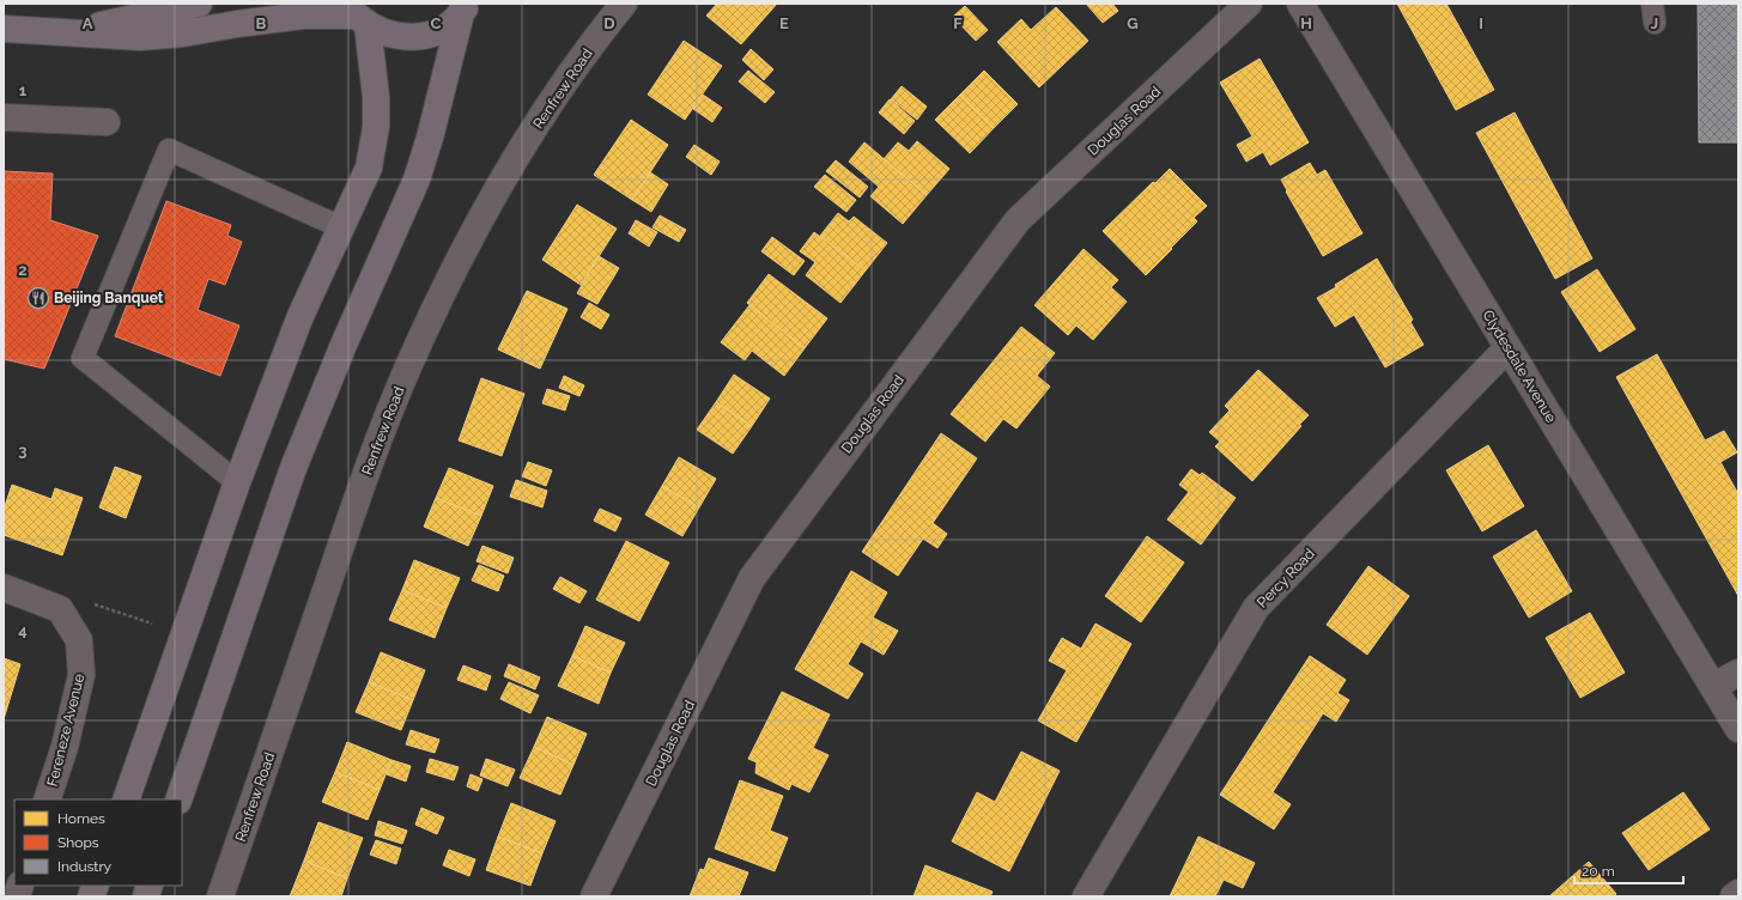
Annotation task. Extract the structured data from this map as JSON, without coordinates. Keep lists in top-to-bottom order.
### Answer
{
  "streets": {
    "street": [
      "Renfrew Road",
      "Douglas Road",
      "Clydesdale Avenue",
      "Percy Road",
      "Fereneze Avenue"
    ]
  },
  "crossings": [
    ["Clydesdale Avenue", "Percy Road"]
  ],
  "places": {
    "restaurant": ["Beijing Banquet"]
  },
  "legend": ["Homes", "Shops", "Industry"],
  "scale_bar": "20 m",
  "grid": {
    "columns": [
      "A",
      "B",
      "C",
      "D",
      "E",
      "F",
      "G",
      "H",
      "I",
      "J"
    ],
    "rows": [
      "1",
      "2",
      "3",
      "4"
    ]
  }
}
